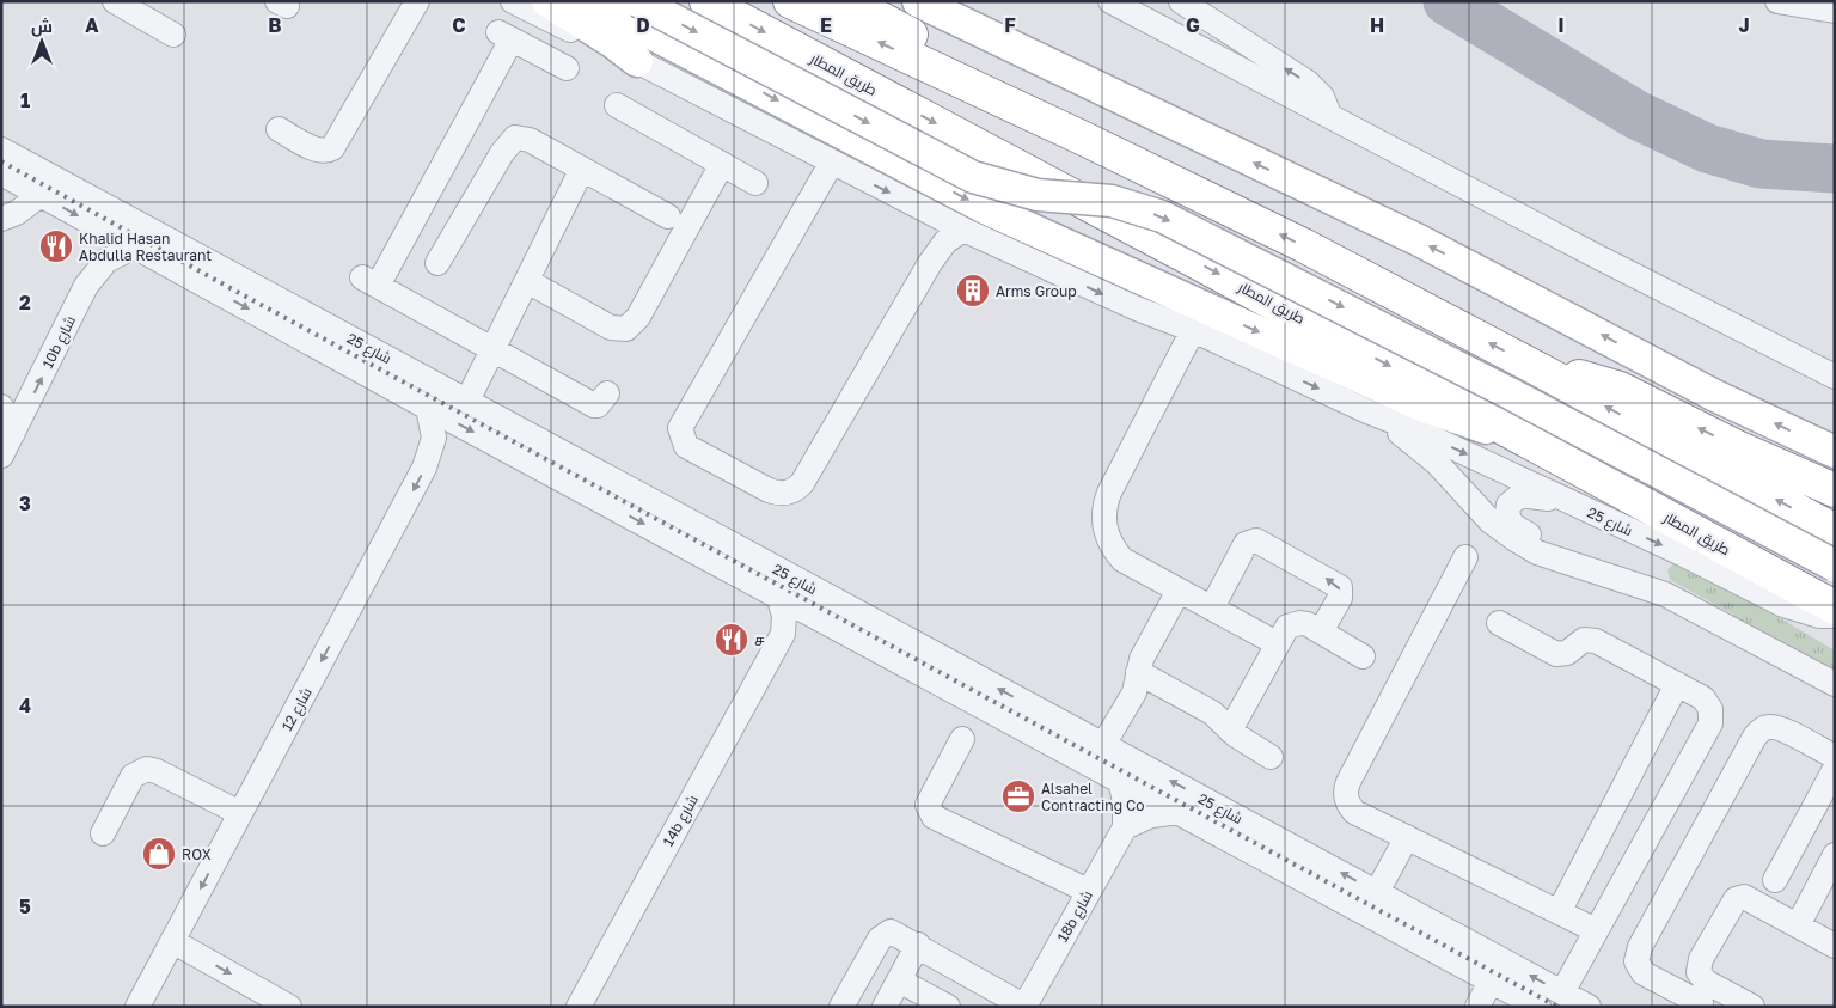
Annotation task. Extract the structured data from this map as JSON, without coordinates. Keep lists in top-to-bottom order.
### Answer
{
  "streets": {
    "highway": ["طريق المطار"],
    "street": [
      "10b شارع",
      "شارع 25",
      "شارع 12",
      "14b شارع",
      "18b شارع"
    ]
  },
  "crossings": [
    ["10b شارع", "شارع 25"],
    ["شارع 25", "شارع 12"]
  ],
  "one_way": ["10b شارع", "شارع 12"],
  "places": {
    "restaurant": ["Khalid Hasan Abdulla Restaurant", "ச"],
    "building": ["Arms Group"],
    "office": ["Alsahel Contracting Co"],
    "shop": ["ROX"]
  },
  "north": "top",
  "grid": {
    "columns": [
      "A",
      "B",
      "C",
      "D",
      "E",
      "F",
      "G",
      "H",
      "I",
      "J"
    ],
    "rows": [
      "1",
      "2",
      "3",
      "4",
      "5"
    ]
  }
}
